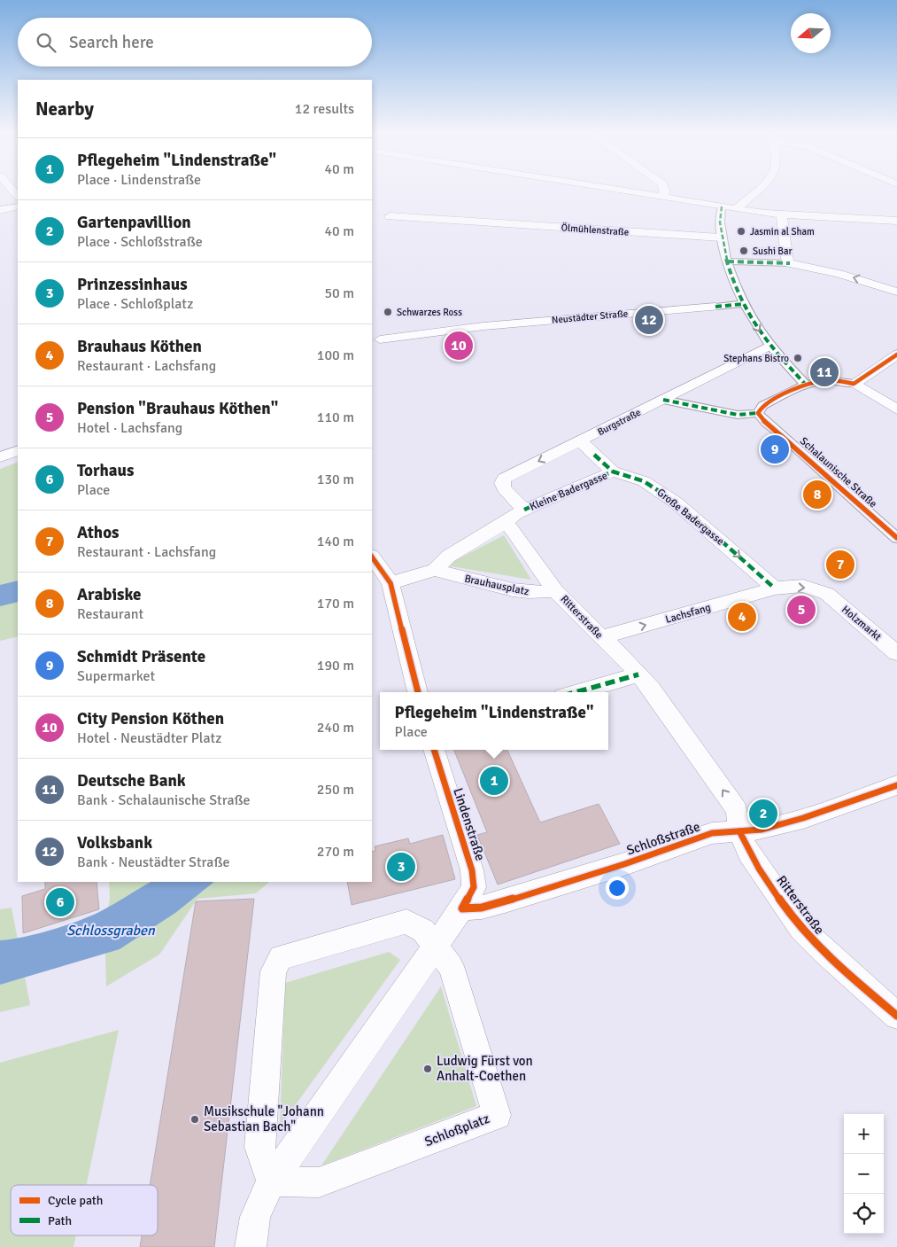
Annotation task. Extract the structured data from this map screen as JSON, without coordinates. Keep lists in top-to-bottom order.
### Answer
{
  "streets": {
    "street": [
      "Ölmühlenstraße",
      "Neustädter Straße",
      "Burgstraße",
      "Schalaunische Straße",
      "Kleine Badergasse",
      "Große Badergasse",
      "Brauhausplatz",
      "Lachsfang",
      "Ritterstraße",
      "Holzmarkt",
      "Lindenstraße",
      "Schloßstraße",
      "Schloßplatz"
    ]
  },
  "crossings": [
    ["Burgstraße", "Kleine Badergasse"],
    ["Burgstraße", "Große Badergasse"],
    ["Kleine Badergasse", "Große Badergasse"],
    ["Große Badergasse", "Lachsfang"],
    ["Brauhausplatz", "Ritterstraße"],
    ["Lachsfang", "Ritterstraße"],
    ["Lachsfang", "Holzmarkt"],
    ["Ritterstraße", "Schloßstraße"],
    ["Lindenstraße", "Schloßstraße"]
  ],
  "one_way": ["Große Badergasse", "Lachsfang"],
  "water": ["Schlossgraben"],
  "places": [
    "Jasmin al Sham",
    "Sushi Bar",
    "Schwarzes Ross",
    "Stephans Bistro",
    "Ludwig Fürst von Anhalt-Coethen",
    "Musikschule \"Johann Sebastian Bach\""
  ],
  "legend": ["Cycle path", "Path"],
  "north": "left",
  "page": {
    "search": "Search here",
    "heading": ["Nearby", "12 results"],
    "list": [
      {
        "mark": "1",
        "name": "Pflegeheim \"Lindenstraße\"",
        "note": "Place · Lindenstraße",
        "value": "40 m"
      },
      {
        "mark": "2",
        "name": "Gartenpavillion",
        "note": "Place · Schloßstraße",
        "value": "40 m"
      },
      {
        "mark": "3",
        "name": "Prinzessinhaus",
        "note": "Place · Schloßplatz",
        "value": "50 m"
      },
      {
        "mark": "4",
        "name": "Brauhaus Köthen",
        "note": "Restaurant · Lachsfang",
        "value": "100 m"
      },
      {
        "mark": "5",
        "name": "Pension \"Brauhaus Köthen\"",
        "note": "Hotel · Lachsfang",
        "value": "110 m"
      },
      {
        "mark": "6",
        "name": "Torhaus",
        "note": "Place",
        "value": "130 m"
      },
      {
        "mark": "7",
        "name": "Athos",
        "note": "Restaurant · Lachsfang",
        "value": "140 m"
      },
      {
        "mark": "8",
        "name": "Arabiske",
        "note": "Restaurant",
        "value": "170 m"
      },
      {
        "mark": "9",
        "name": "Schmidt Präsente",
        "note": "Supermarket",
        "value": "190 m"
      },
      {
        "mark": "10",
        "name": "City Pension Köthen",
        "note": "Hotel · Neustädter Platz",
        "value": "240 m"
      },
      {
        "mark": "11",
        "name": "Deutsche Bank",
        "note": "Bank · Schalaunische Straße",
        "value": "250 m"
      },
      {
        "mark": "12",
        "name": "Volksbank",
        "note": "Bank · Neustädter Straße",
        "value": "270 m"
      }
    ],
    "pins": [
      "12",
      "10",
      "11",
      "9",
      "8",
      "7",
      "5",
      "4",
      "1",
      "2",
      "3",
      "6"
    ],
    "popup": ["Pflegeheim \"Lindenstraße\"", "Place"],
    "map_buttons": ["+", "−"]
  }
}
